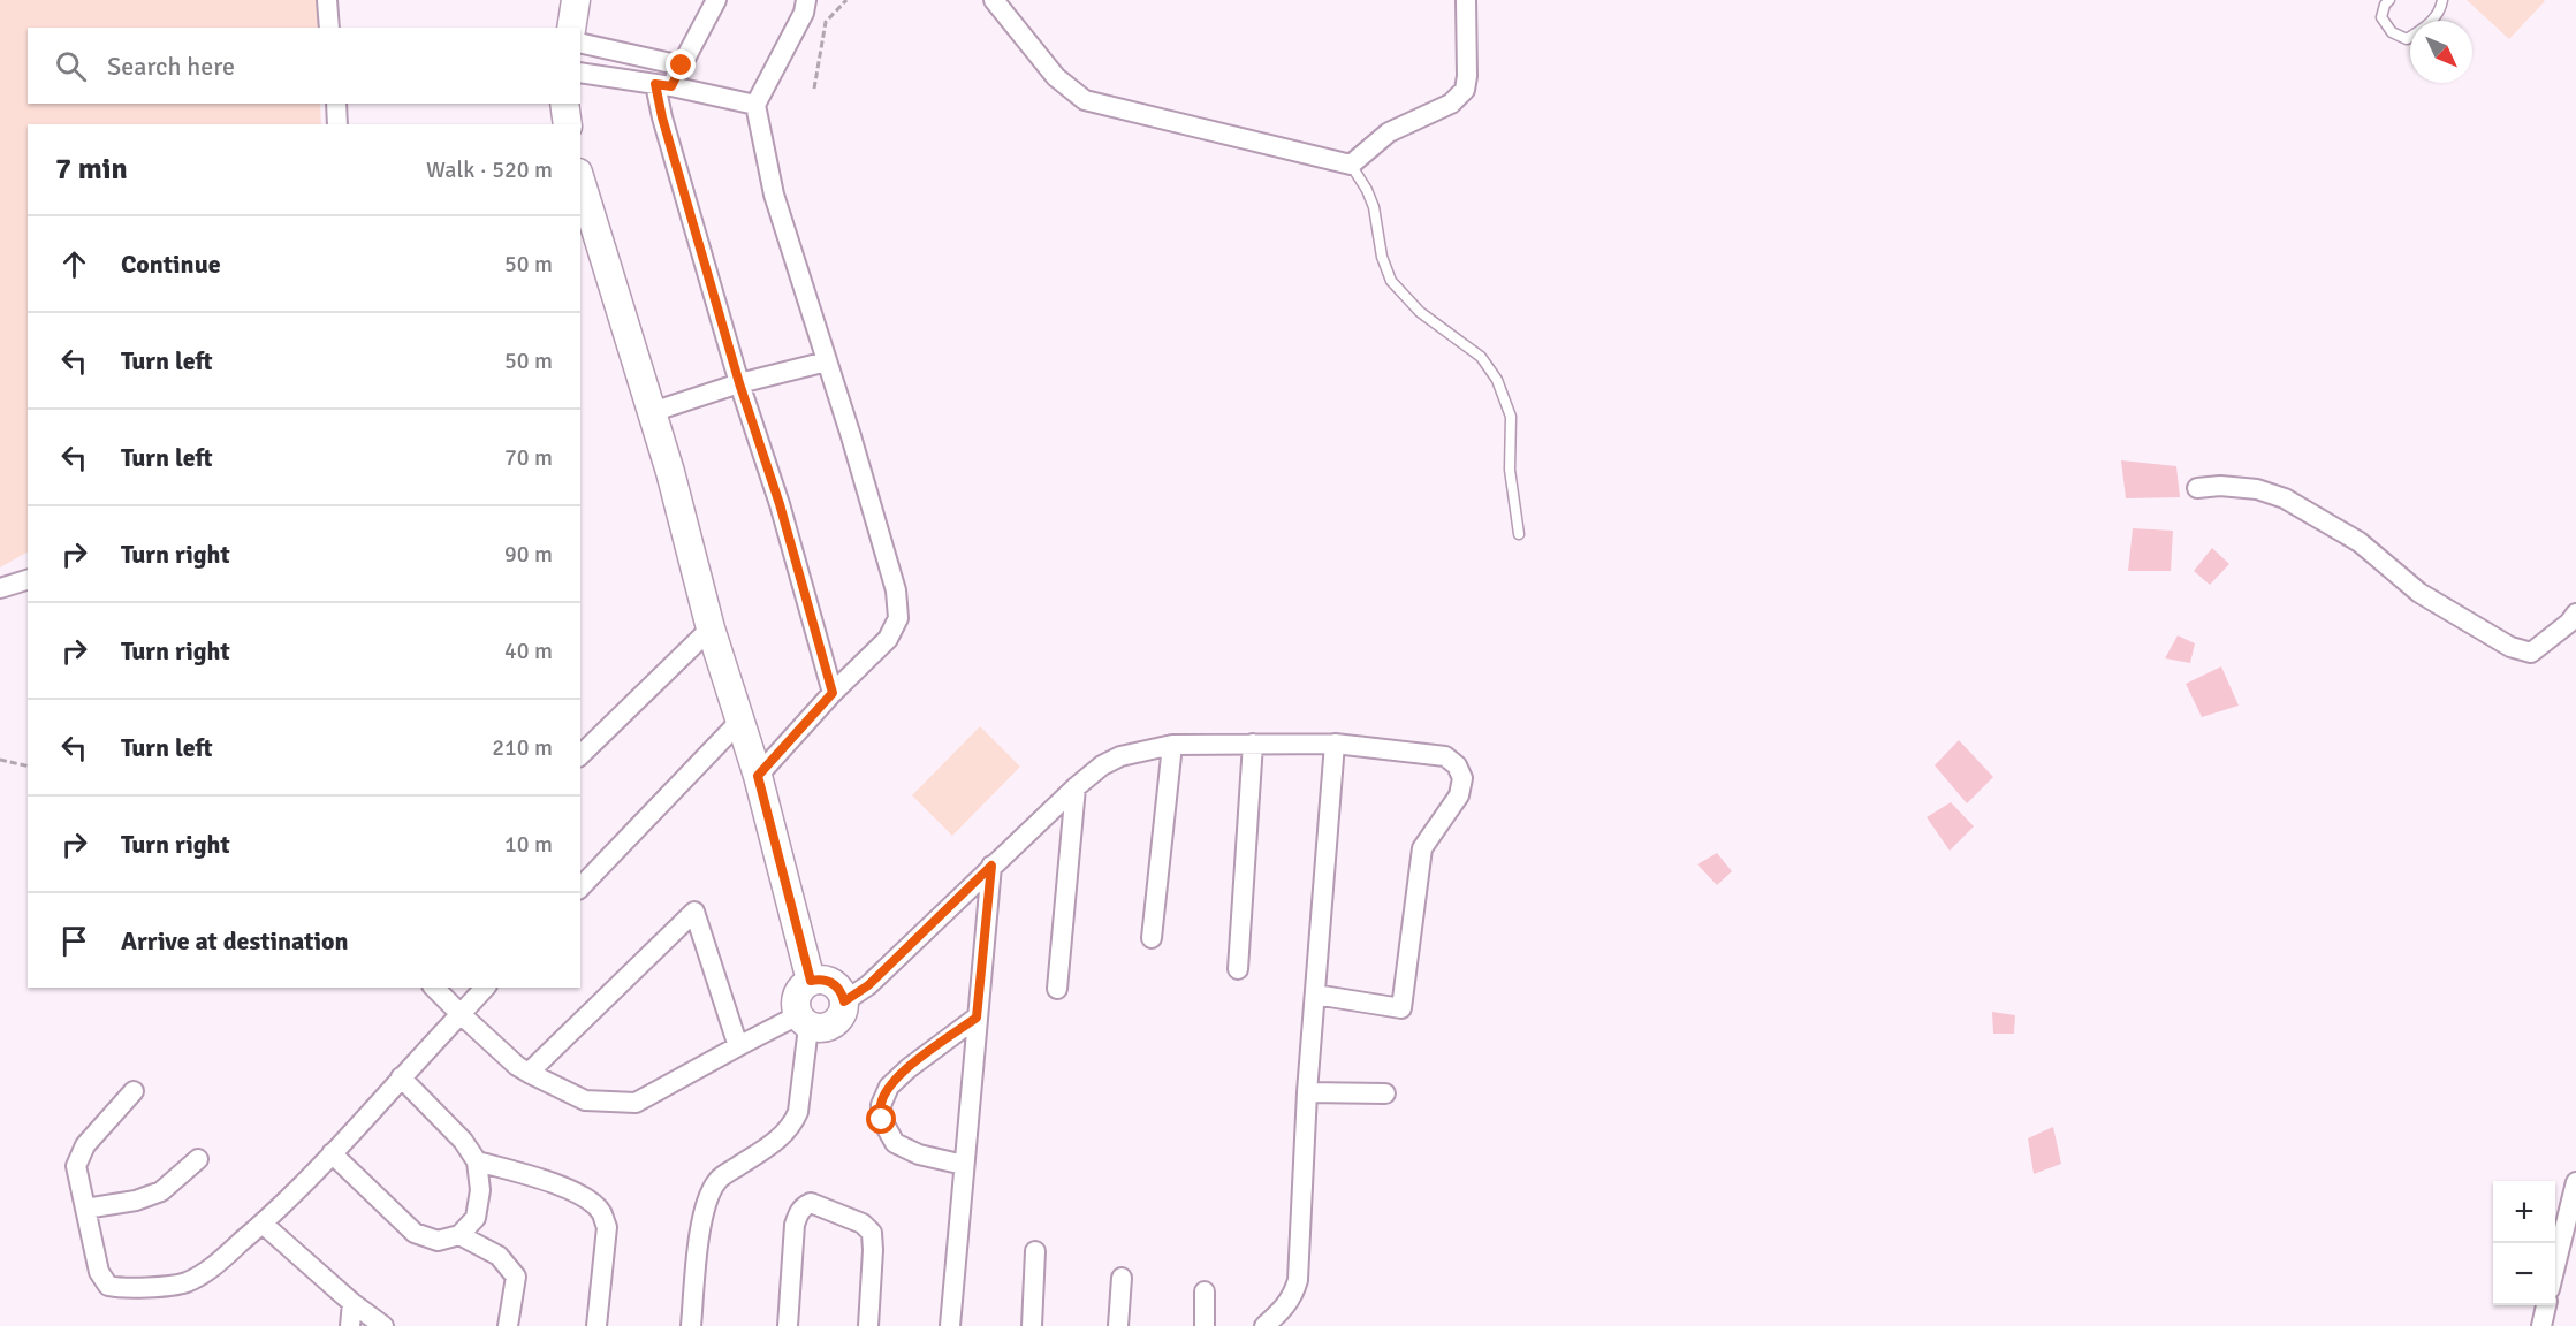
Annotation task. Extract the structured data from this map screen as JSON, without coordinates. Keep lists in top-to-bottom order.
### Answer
{
  "north": "bottom right",
  "page": {
    "search": "Search here",
    "heading": ["7 min", "Walk · 520 m"],
    "list": [
      ["Continue", "50 m"],
      ["Turn left", "50 m"],
      ["Turn left", "70 m"],
      ["Turn right", "90 m"],
      ["Turn right", "40 m"],
      ["Turn left", "210 m"],
      ["Turn right", "10 m"],
      "Arrive at destination"
    ],
    "map_buttons": ["+", "−"]
  }
}
